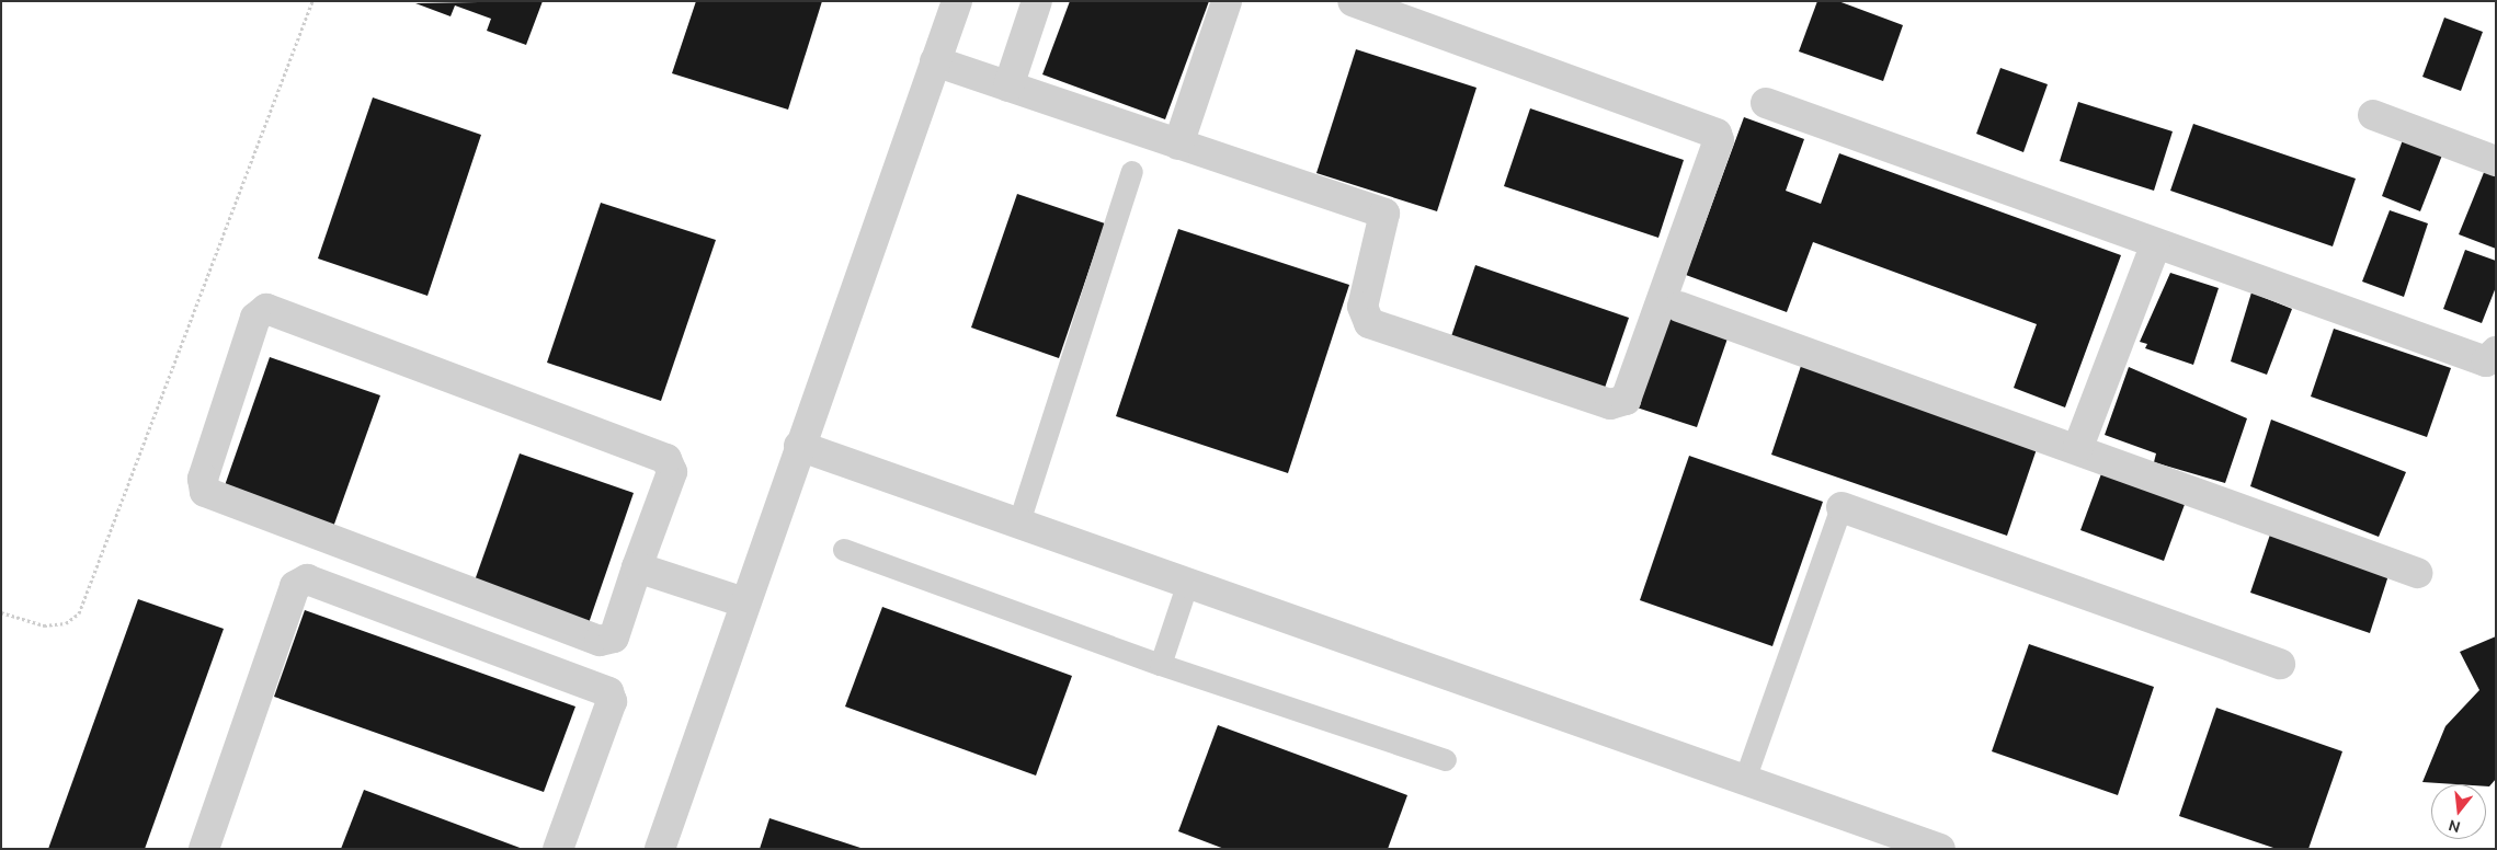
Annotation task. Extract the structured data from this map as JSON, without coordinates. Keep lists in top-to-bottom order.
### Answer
{
  "north": "bottom"
}
